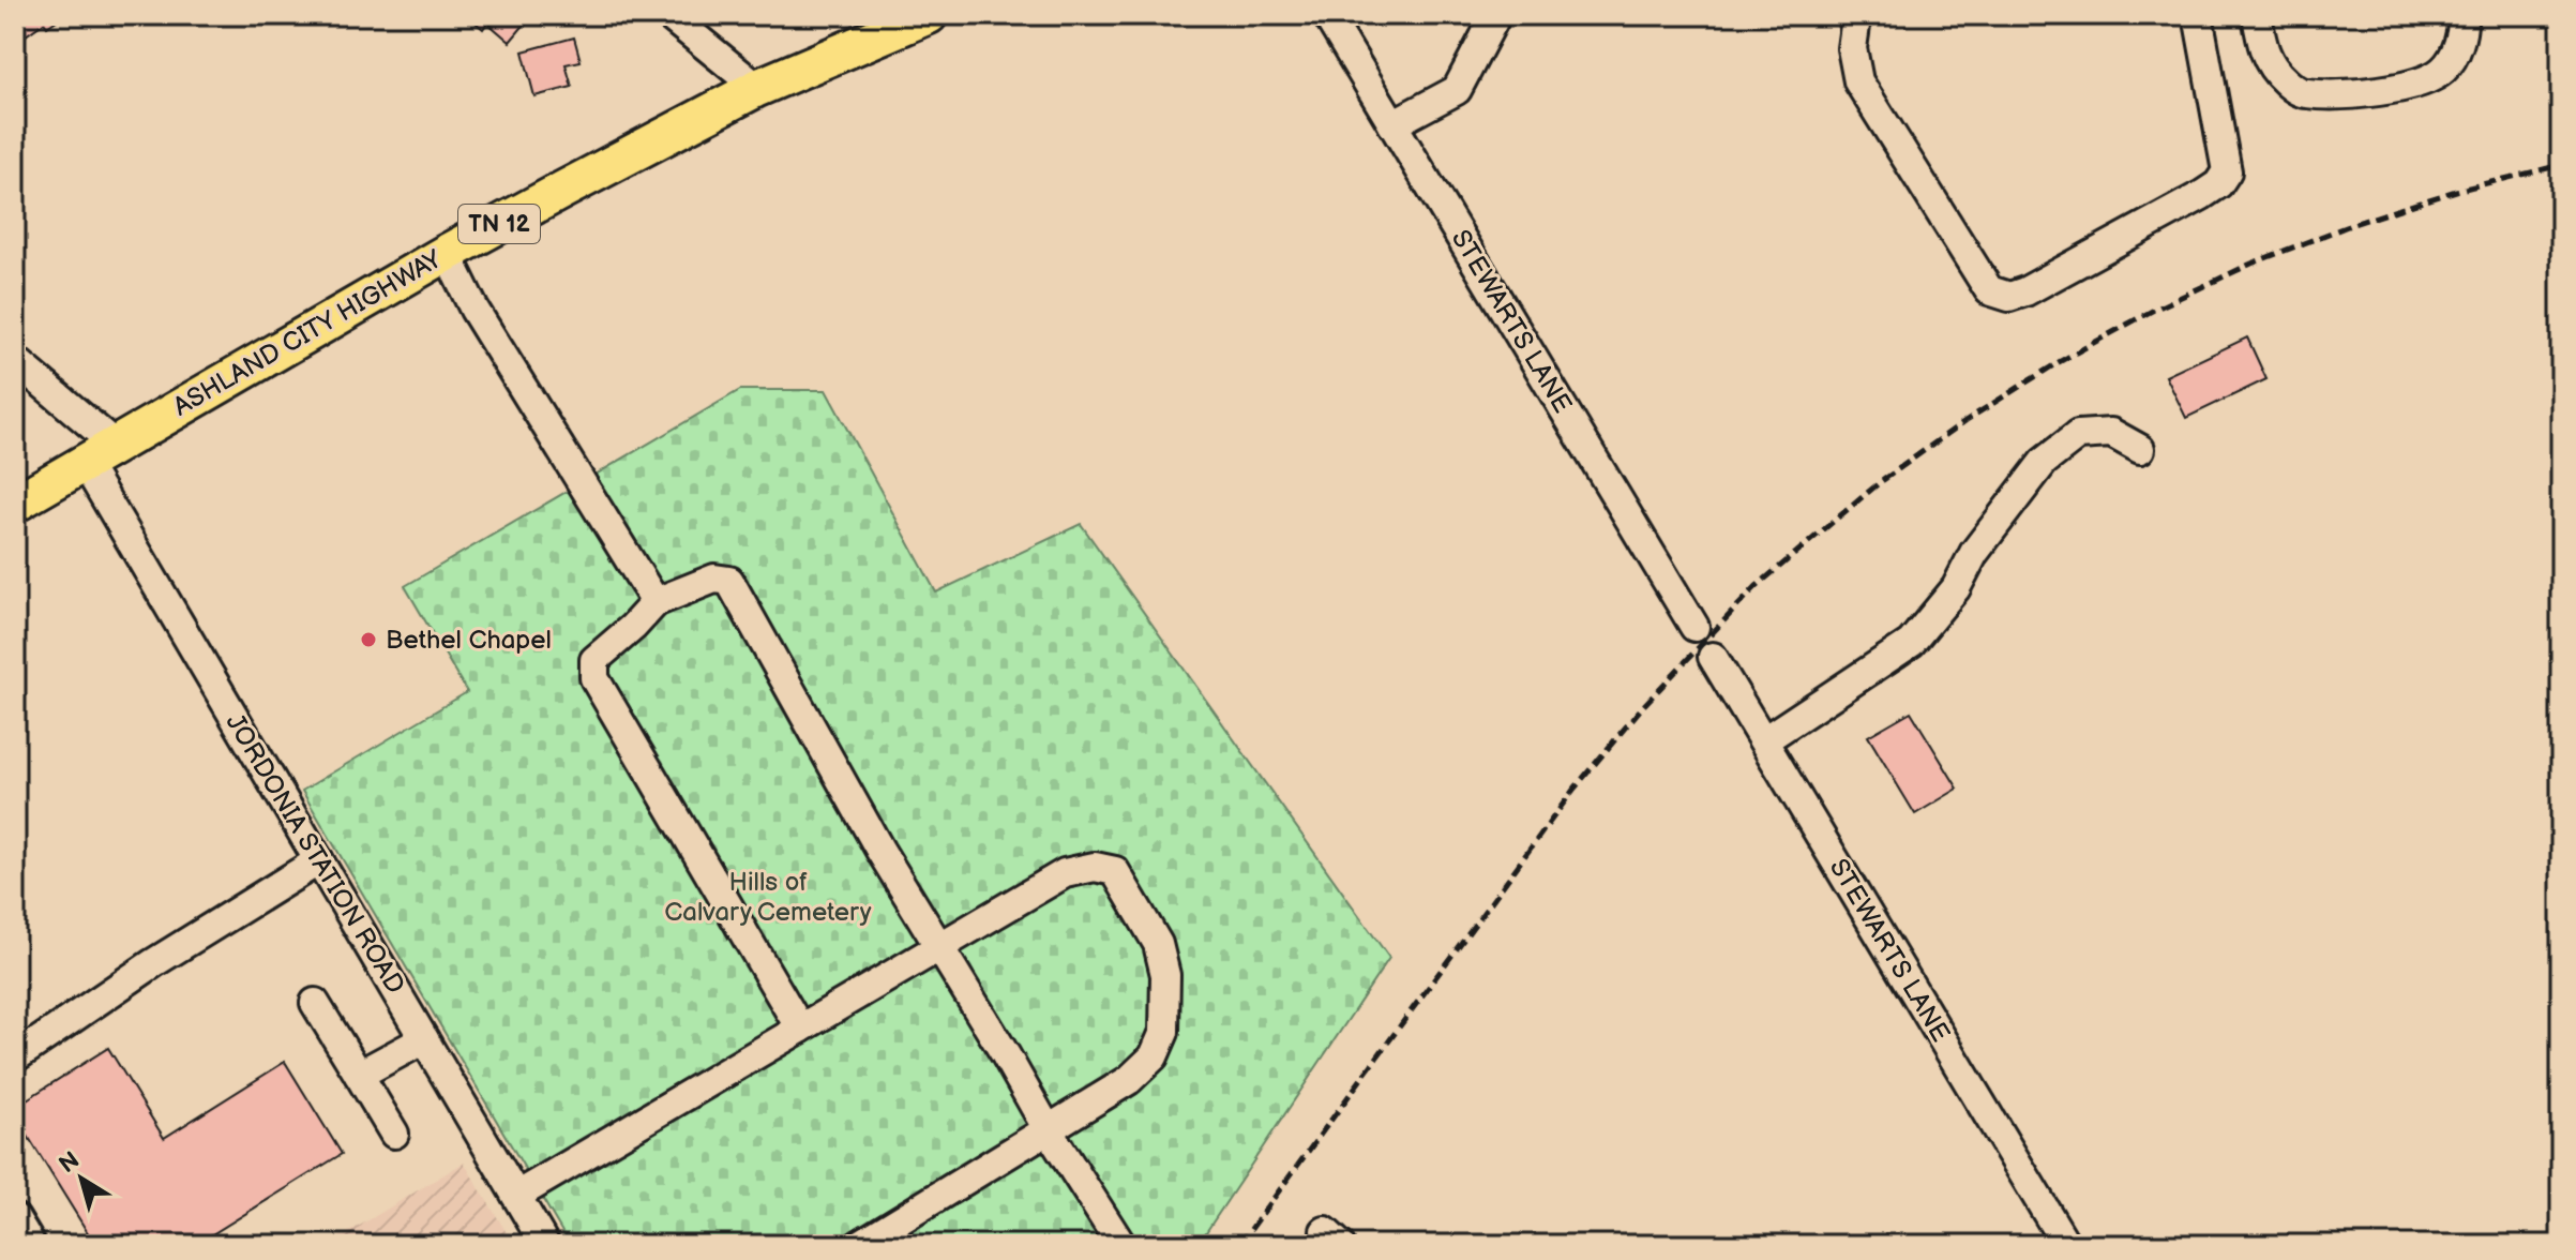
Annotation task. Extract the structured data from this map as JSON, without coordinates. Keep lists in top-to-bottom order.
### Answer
{
  "streets": {
    "main road": ["TN 12", "ASHLAND CITY HIGHWAY"],
    "street": ["STEWARTS LANE", "JORDONIA STATION ROAD"]
  },
  "crossings": [
    ["ASHLAND CITY HIGHWAY", "JORDONIA STATION ROAD"]
  ],
  "parks": ["Hills of Calvary Cemetery"],
  "places": ["Bethel Chapel"],
  "north": "top left"
}
